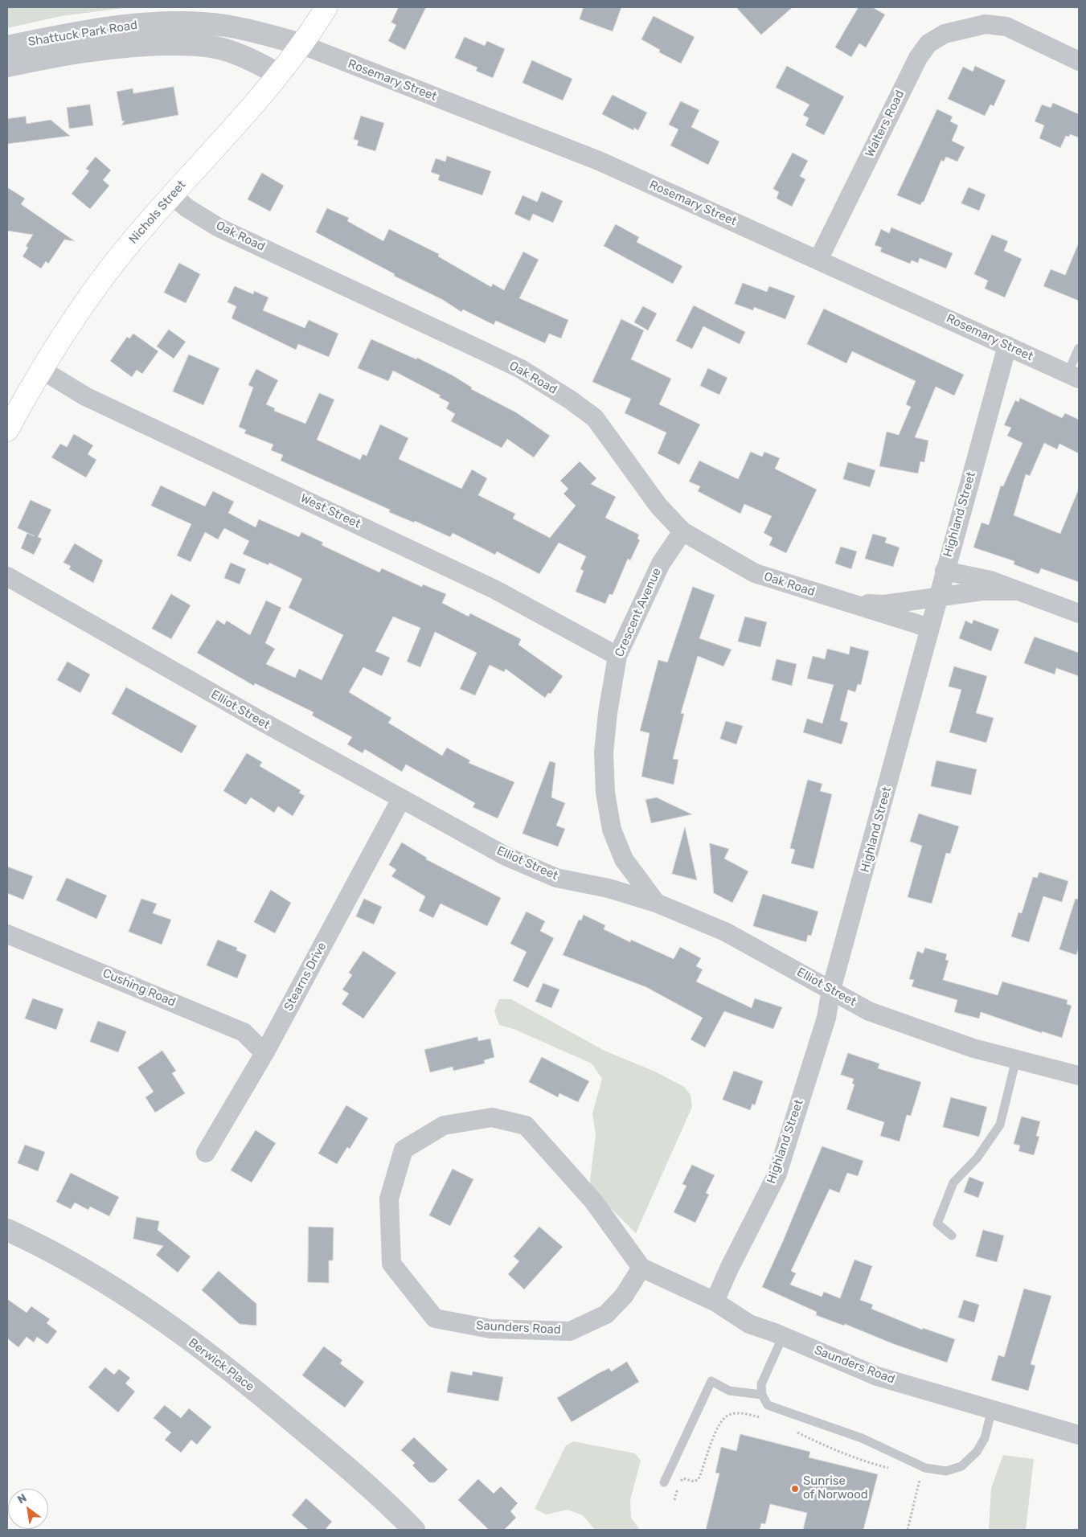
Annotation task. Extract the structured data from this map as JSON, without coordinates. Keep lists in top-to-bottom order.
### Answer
{
  "streets": {
    "main road": ["Nichols Street"],
    "street": [
      "Shattuck Park Road",
      "Rosemary Street",
      "Walters Road",
      "Oak Road",
      "West Street",
      "Highland Street",
      "Crescent Avenue",
      "Elliot Street",
      "Stearns Drive",
      "Cushing Road",
      "Saunders Road",
      "Berwick Place"
    ]
  },
  "crossings": [
    ["Shattuck Park Road", "Rosemary Street"],
    ["Shattuck Park Road", "Nichols Street"],
    ["Rosemary Street", "Walters Road"],
    ["Rosemary Street", "Nichols Street"],
    ["Rosemary Street", "Highland Street"],
    ["Nichols Street", "Oak Road"],
    ["Nichols Street", "West Street"],
    ["Oak Road", "Highland Street"],
    ["Oak Road", "Crescent Avenue"],
    ["West Street", "Crescent Avenue"],
    ["Highland Street", "Elliot Street"],
    ["Highland Street", "Saunders Road"],
    ["Crescent Avenue", "Elliot Street"],
    ["Elliot Street", "Stearns Drive"],
    ["Stearns Drive", "Cushing Road"]
  ],
  "places": ["Sunrise of Norwood"],
  "north": "top left"
}
